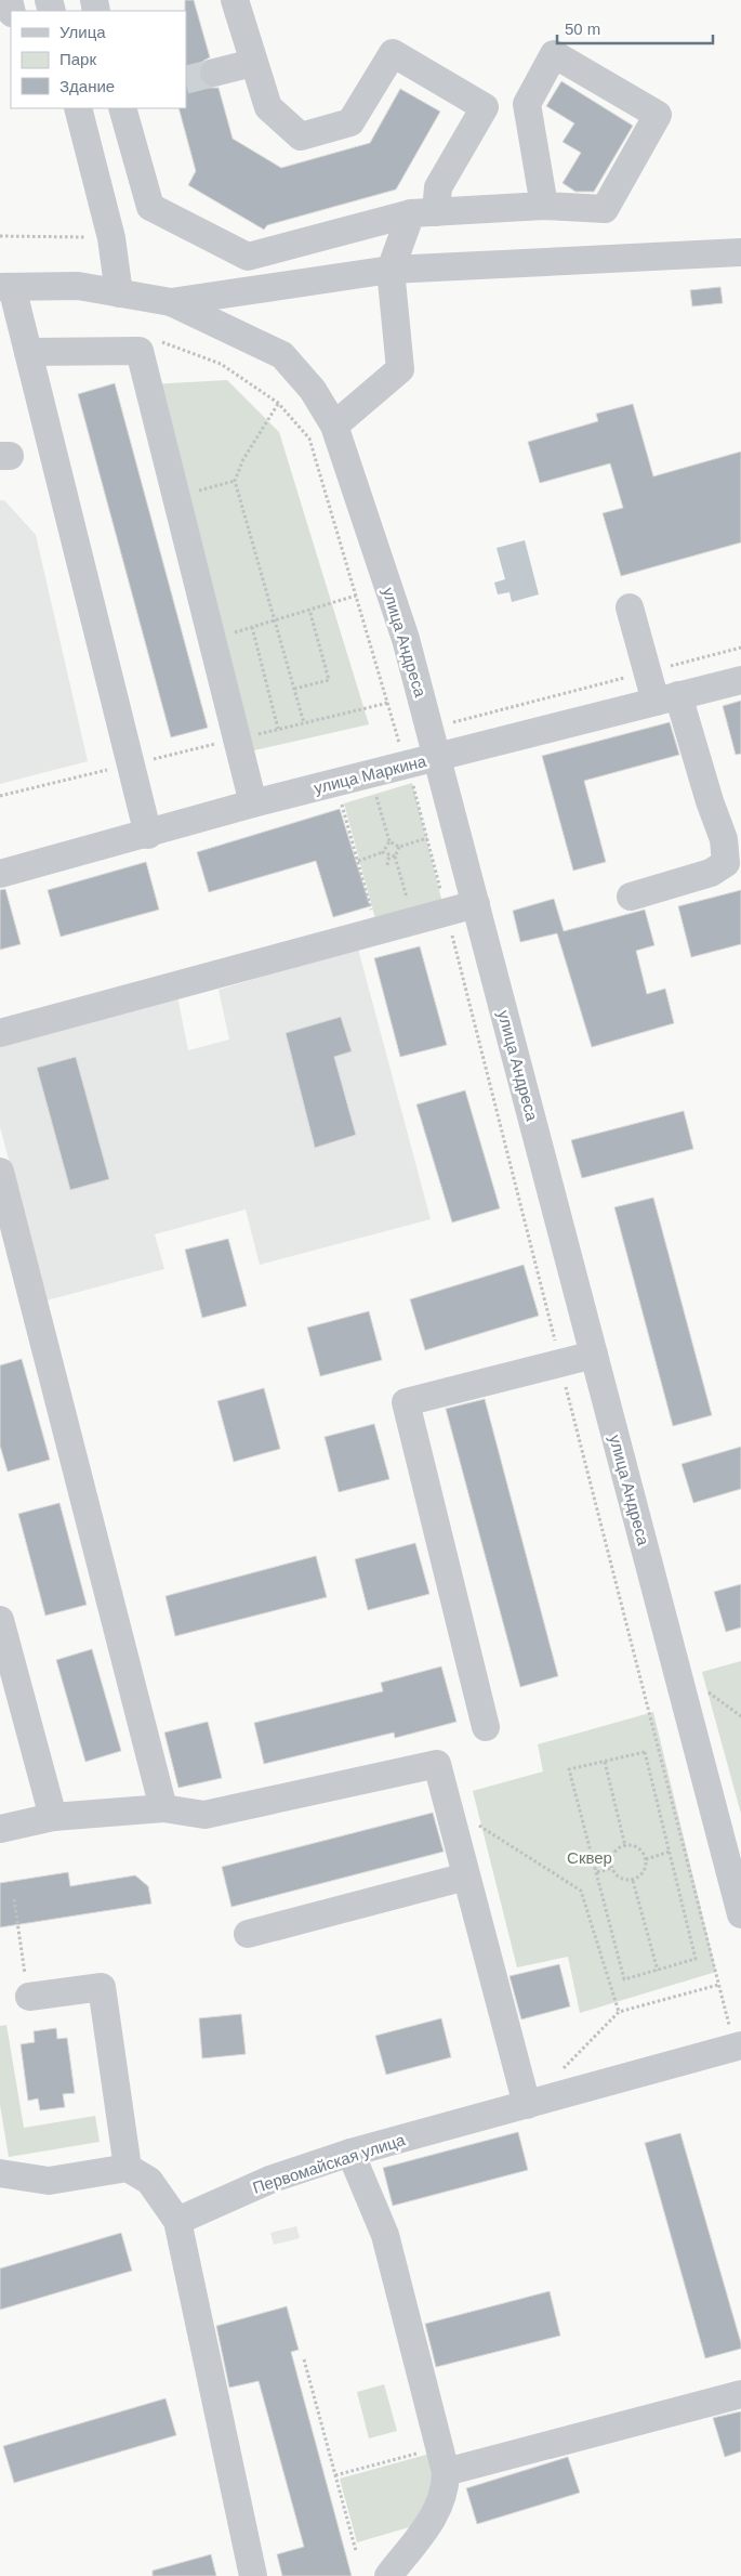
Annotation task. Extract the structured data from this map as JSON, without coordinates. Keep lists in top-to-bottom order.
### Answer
{
  "streets": {
    "street": ["улица Андреса", "улица Маркина", "Первомайская улица"]
  },
  "crossings": [
    ["улица Андреса", "улица Маркина"]
  ],
  "parks": ["Сквер"],
  "legend": ["Улица", "Парк", "Здание"],
  "scale_bar": "50 m"
}
